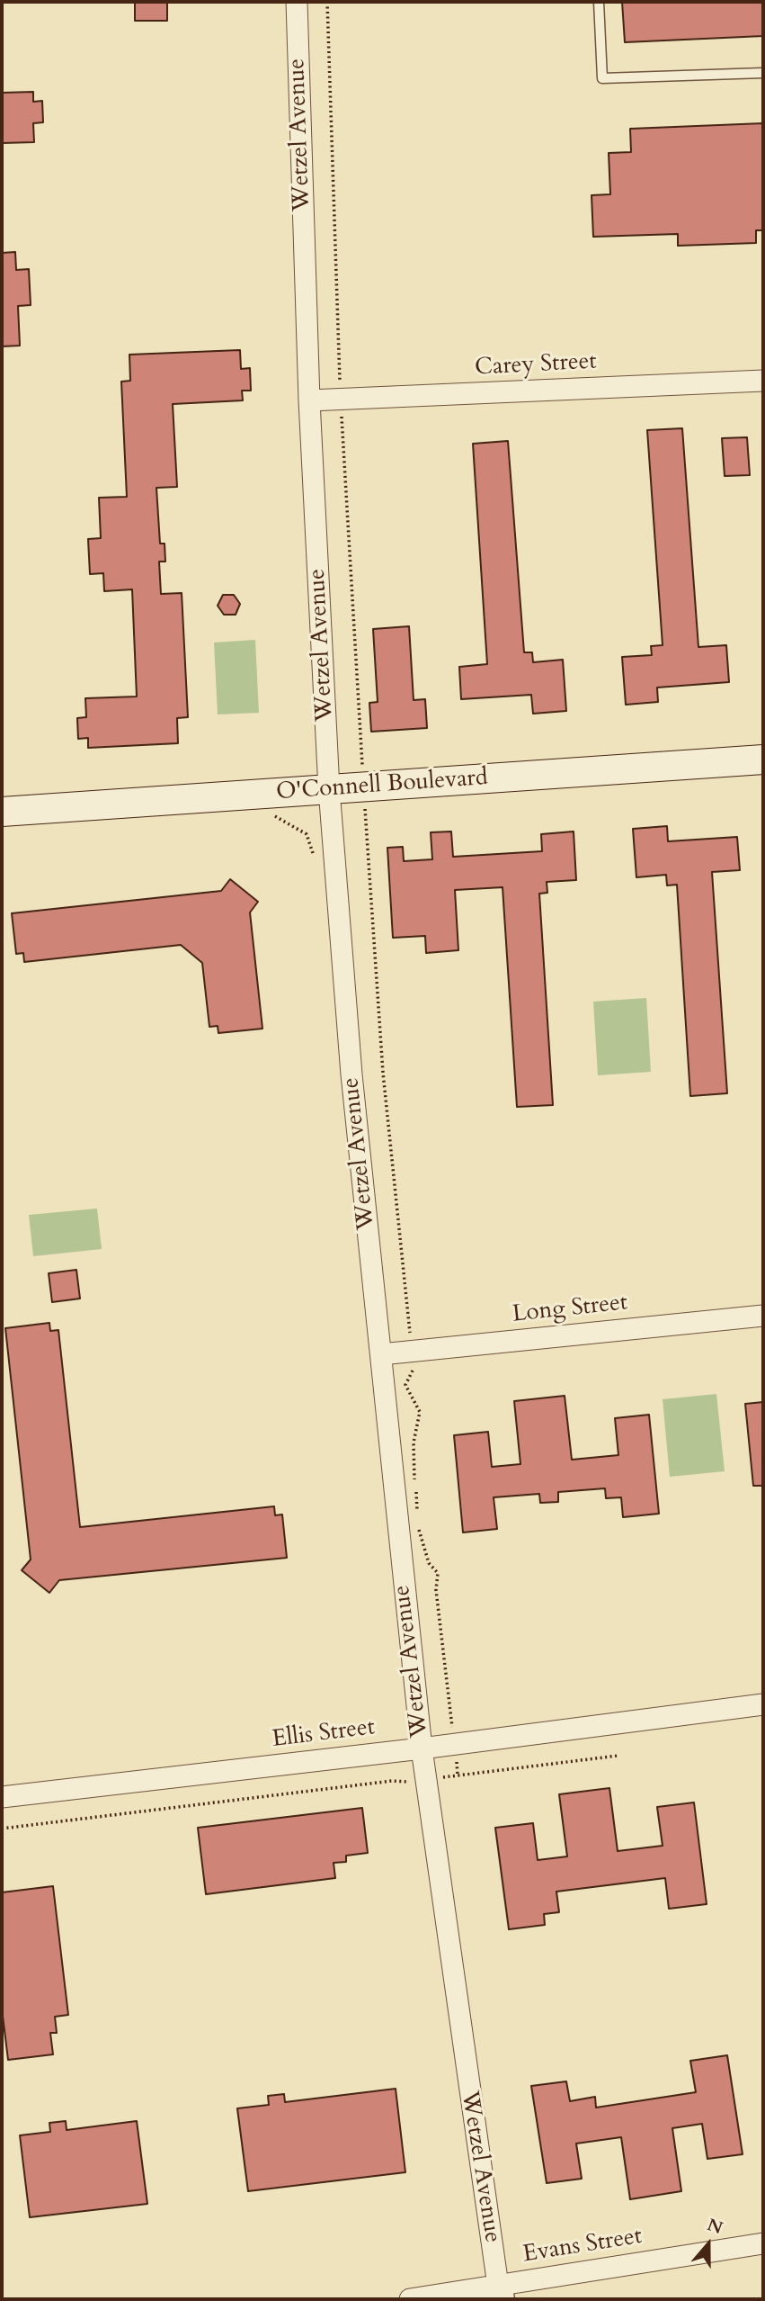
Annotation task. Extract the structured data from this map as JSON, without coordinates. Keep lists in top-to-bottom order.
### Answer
{
  "streets": {
    "main road": ["O'Connell Boulevard"],
    "street": [
      "Wetzel Avenue",
      "Carey Street",
      "Long Street",
      "Ellis Street",
      "Evans Street"
    ]
  },
  "crossings": [
    ["Wetzel Avenue", "Carey Street"],
    ["Wetzel Avenue", "O'Connell Boulevard"],
    ["Wetzel Avenue", "Long Street"],
    ["Wetzel Avenue", "Ellis Street"],
    ["Wetzel Avenue", "Evans Street"]
  ],
  "north": "top"
}
